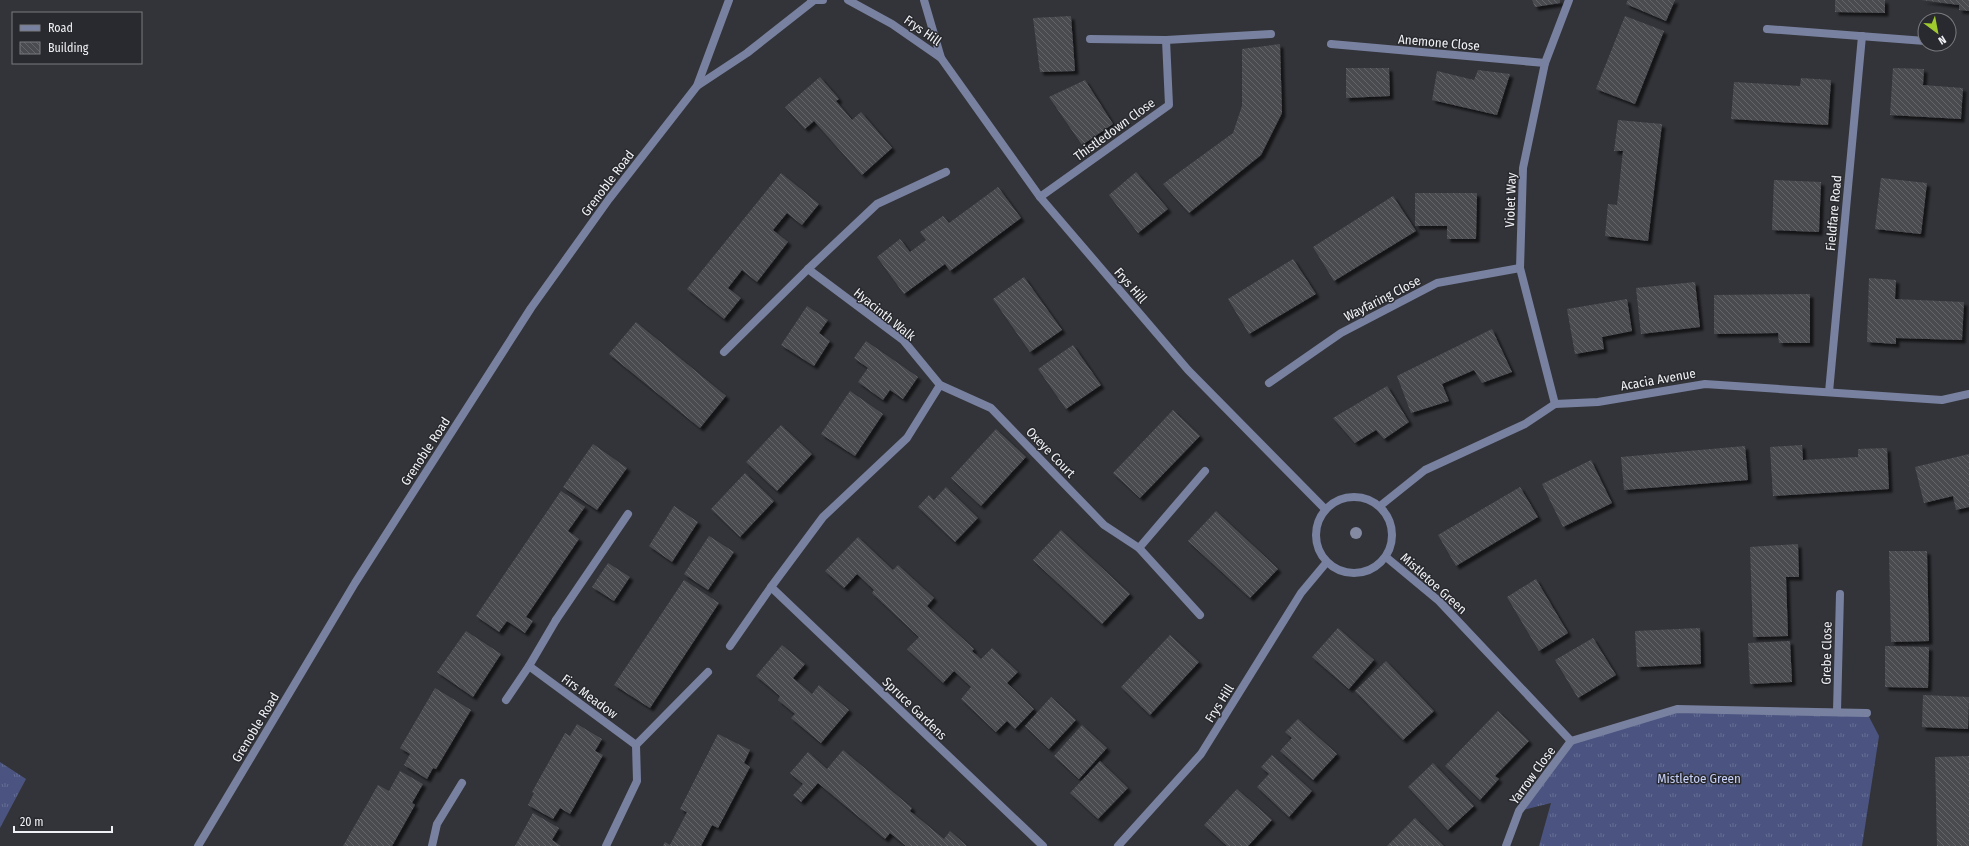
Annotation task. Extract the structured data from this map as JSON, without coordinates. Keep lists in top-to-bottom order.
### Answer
{
  "streets": {
    "street": [
      "Frys Hill",
      "Anemone Close",
      "Thistledown Close",
      "Grenoble Road",
      "Violet Way",
      "Fieldfare Road",
      "Wayfaring Close",
      "Hyacinth Walk",
      "Acacia Avenue",
      "Oxeye Court",
      "Mistletoe Green",
      "Grebe Close",
      "Firs Meadow",
      "Spruce Gardens",
      "Yarrow Close"
    ]
  },
  "crossings": [
    ["Frys Hill", "Thistledown Close"],
    ["Frys Hill", "Mistletoe Green"],
    ["Anemone Close", "Violet Way"],
    ["Violet Way", "Wayfaring Close"],
    ["Violet Way", "Acacia Avenue"],
    ["Fieldfare Road", "Acacia Avenue"],
    ["Hyacinth Walk", "Oxeye Court"],
    ["Mistletoe Green", "Yarrow Close"]
  ],
  "parks": ["Mistletoe Green"],
  "legend": ["Road", "Building"],
  "scale_bar": "20 m",
  "north": "bottom right"
}
